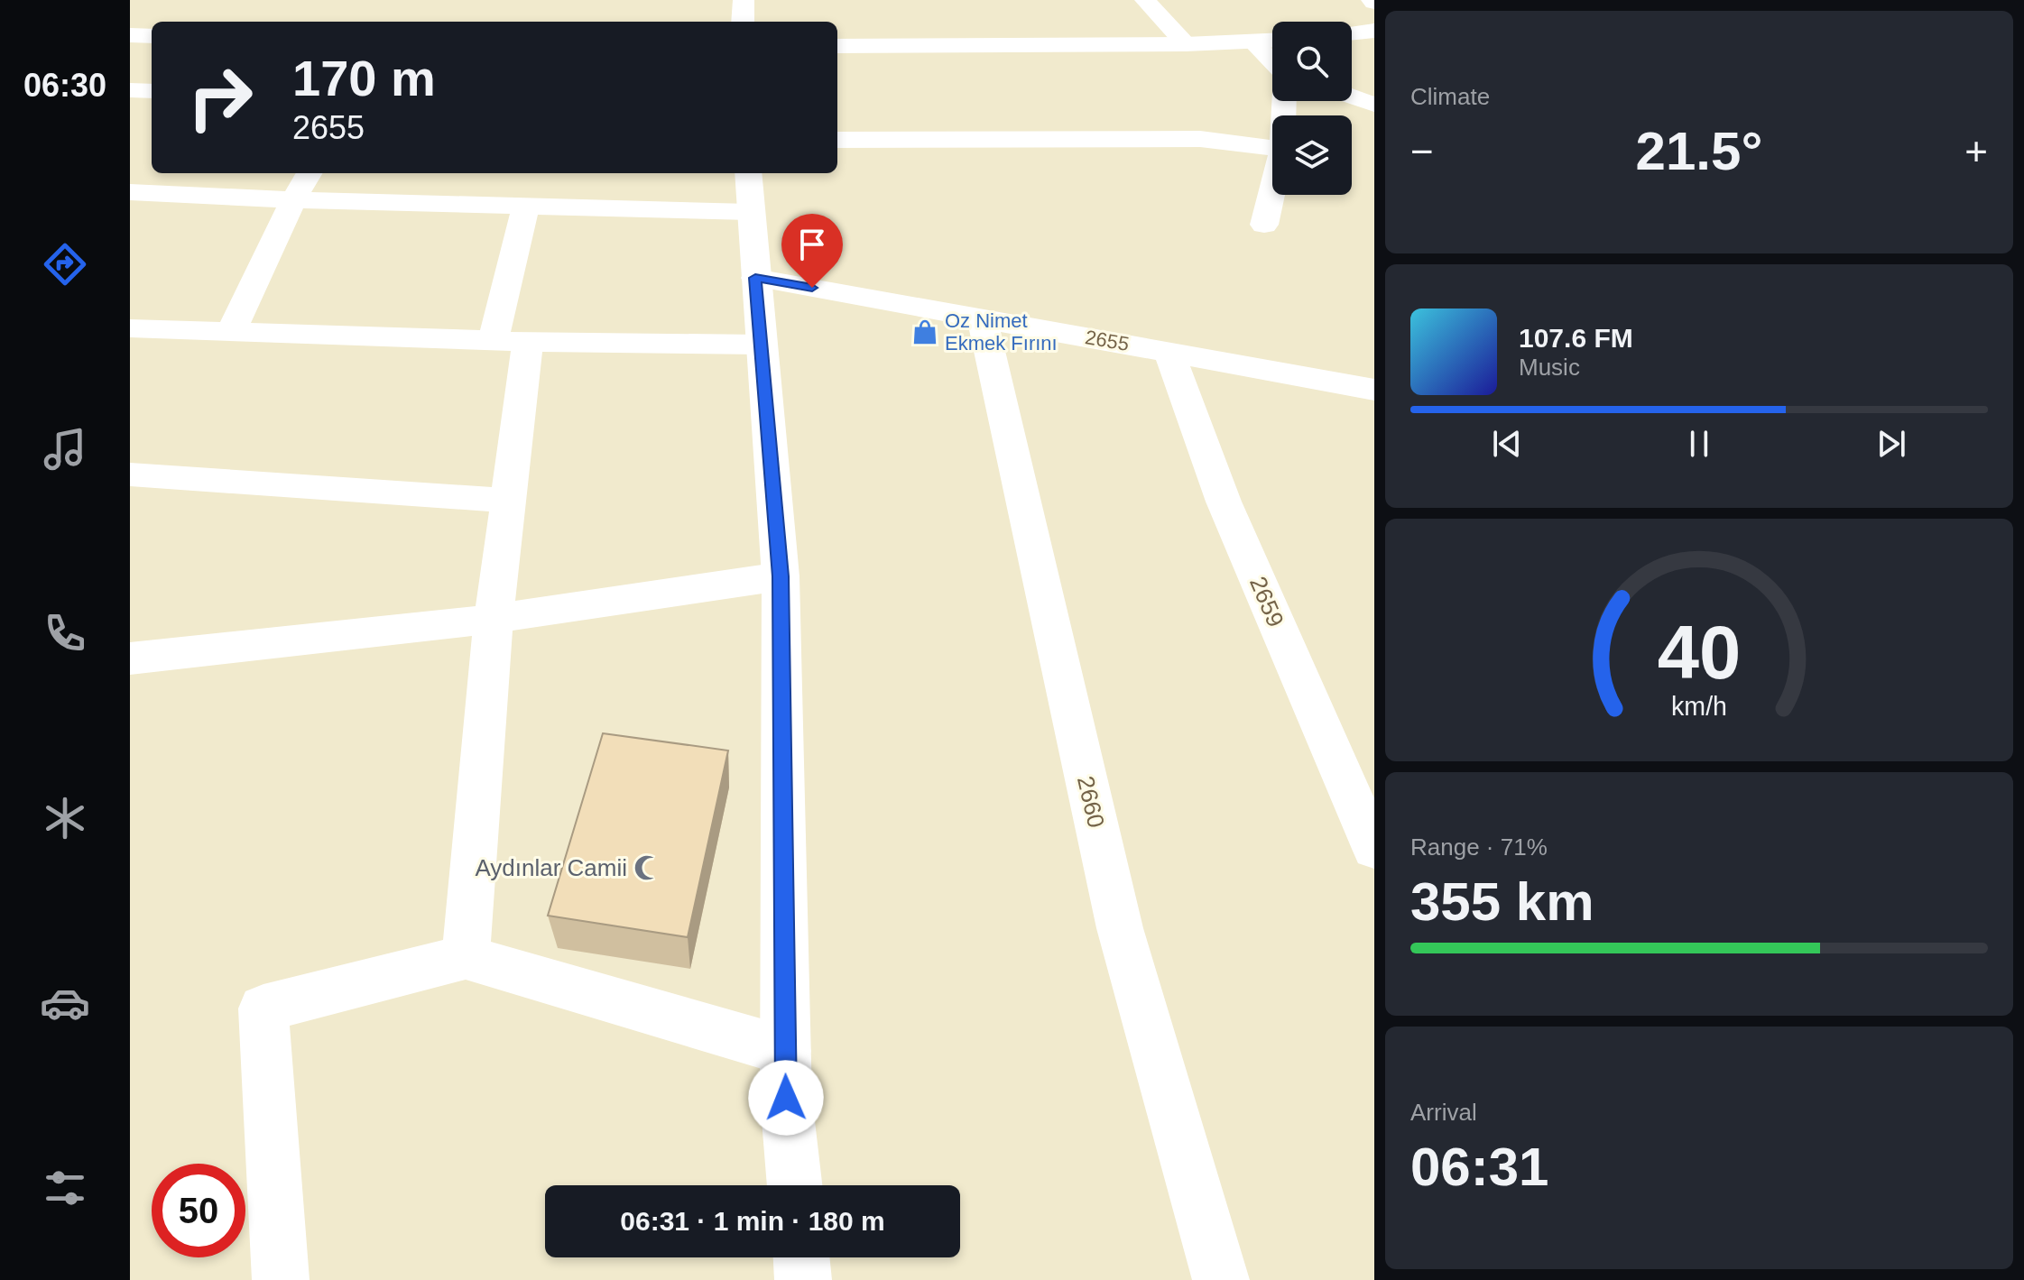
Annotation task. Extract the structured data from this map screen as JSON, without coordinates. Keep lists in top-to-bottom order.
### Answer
{
  "streets": {
    "street": ["2655", "2659", "2660"]
  },
  "crossings": [
    ["2655", "2659"],
    ["2655", "2660"]
  ],
  "places": {
    "shop": ["Oz Nimet Ekmek Fırını"],
    "mosque": ["Aydınlar Camii"]
  },
  "page": {
    "tabs": "06:30",
    "tile": [
      "Climate",
      ["Range · 71%", "355 km"],
      ["Arrival", "06:31"]
    ],
    "turn": ["170 m", "2655"],
    "heat": ["−", "21.5°", "+"],
    "song": ["107.6 FM", "Music"],
    "limit": "50",
    "trip": "06:31 · 1 min · 180 m",
    "gauge": ["40", "km/h"]
  }
}
